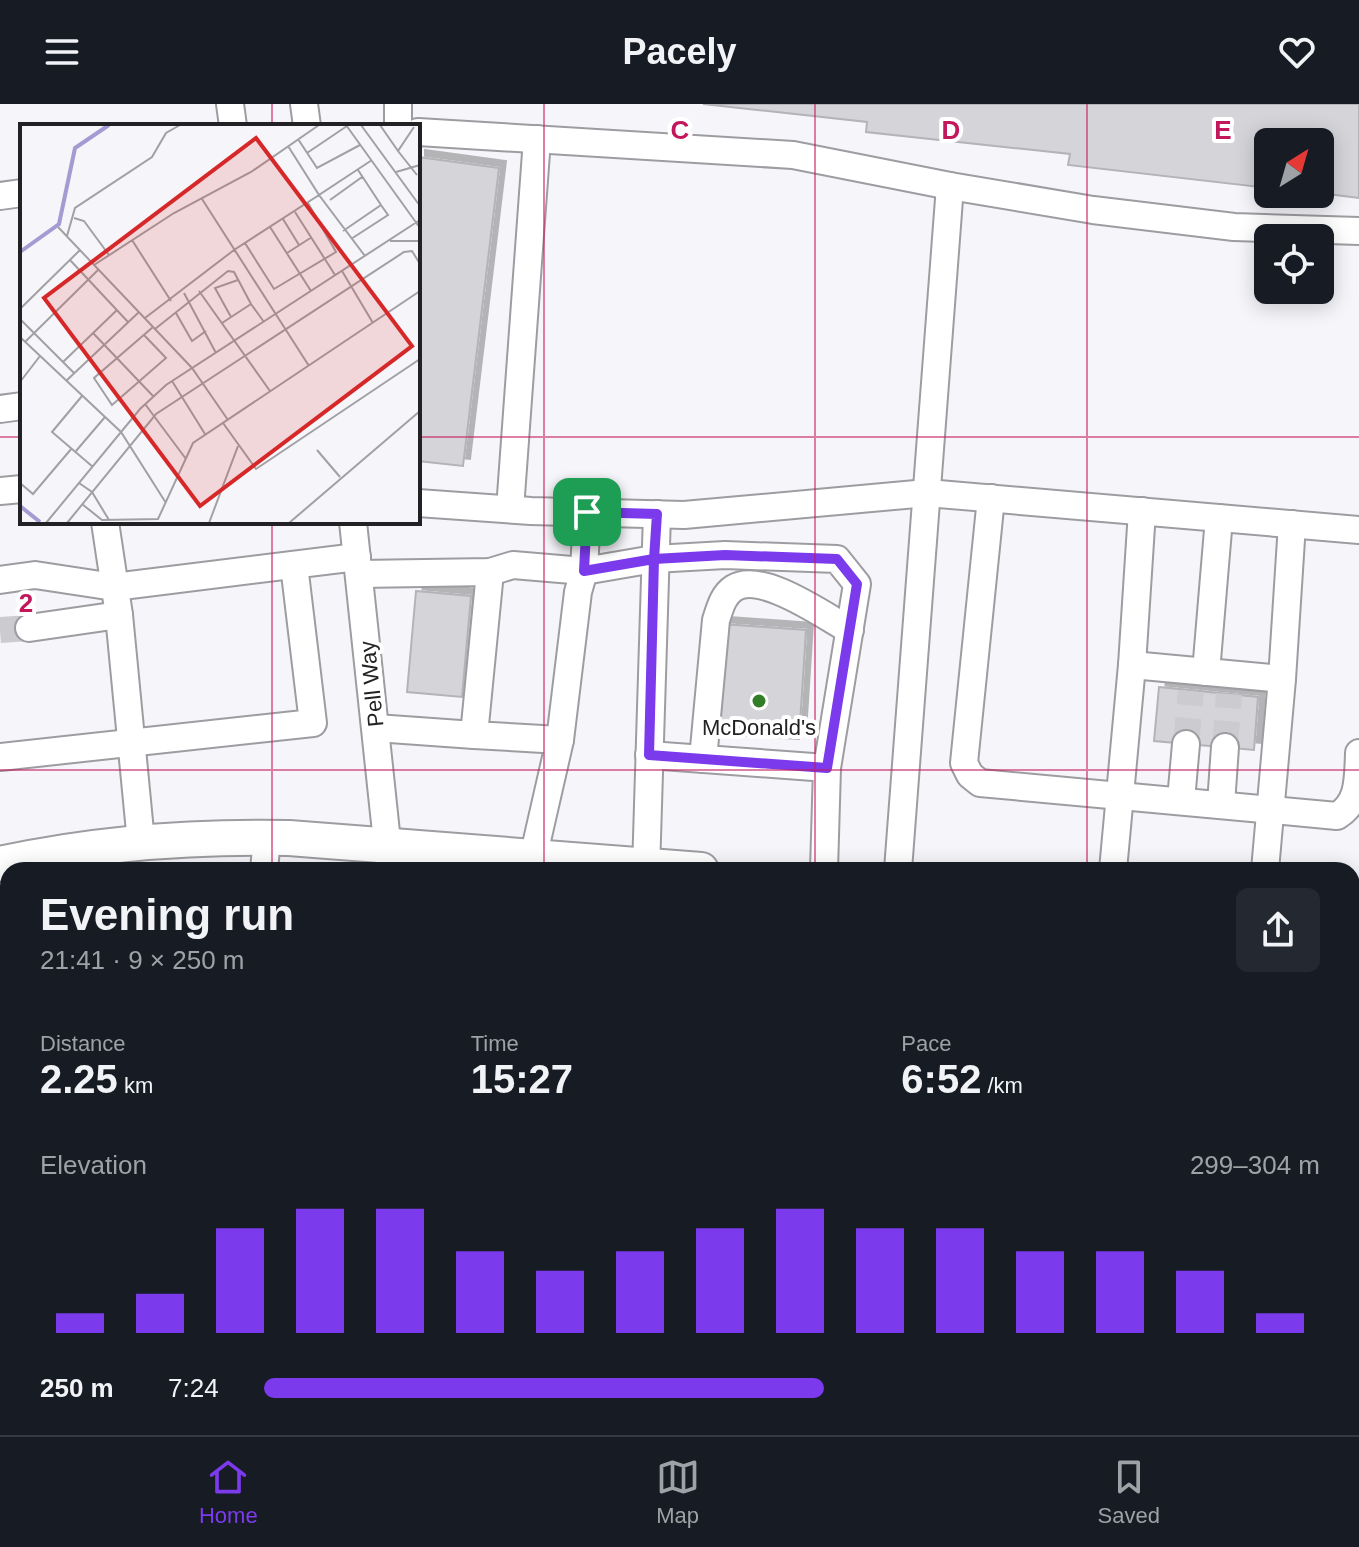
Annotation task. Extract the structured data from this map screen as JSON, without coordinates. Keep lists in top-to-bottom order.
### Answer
{
  "streets": {
    "street": ["Pell Way"]
  },
  "places": ["McDonald's"],
  "north": "top right",
  "page": {
    "header": "Pacely",
    "heading": ["Evening run", "21:41 · 9 × 250 m"],
    "stats": [
      ["Distance", "2.25 km"],
      ["Time", "15:27"],
      ["Pace", "6:52 /km"]
    ],
    "chart": ["Elevation", "299–304 m"],
    "list": [
      {
        "name": "250 m",
        "note": "7:24"
      }
    ],
    "tabs": ["Home", "Map", "Saved"]
  },
  "grid": {
    "columns": ["C", "D", "E"],
    "rows": ["2"]
  }
}
